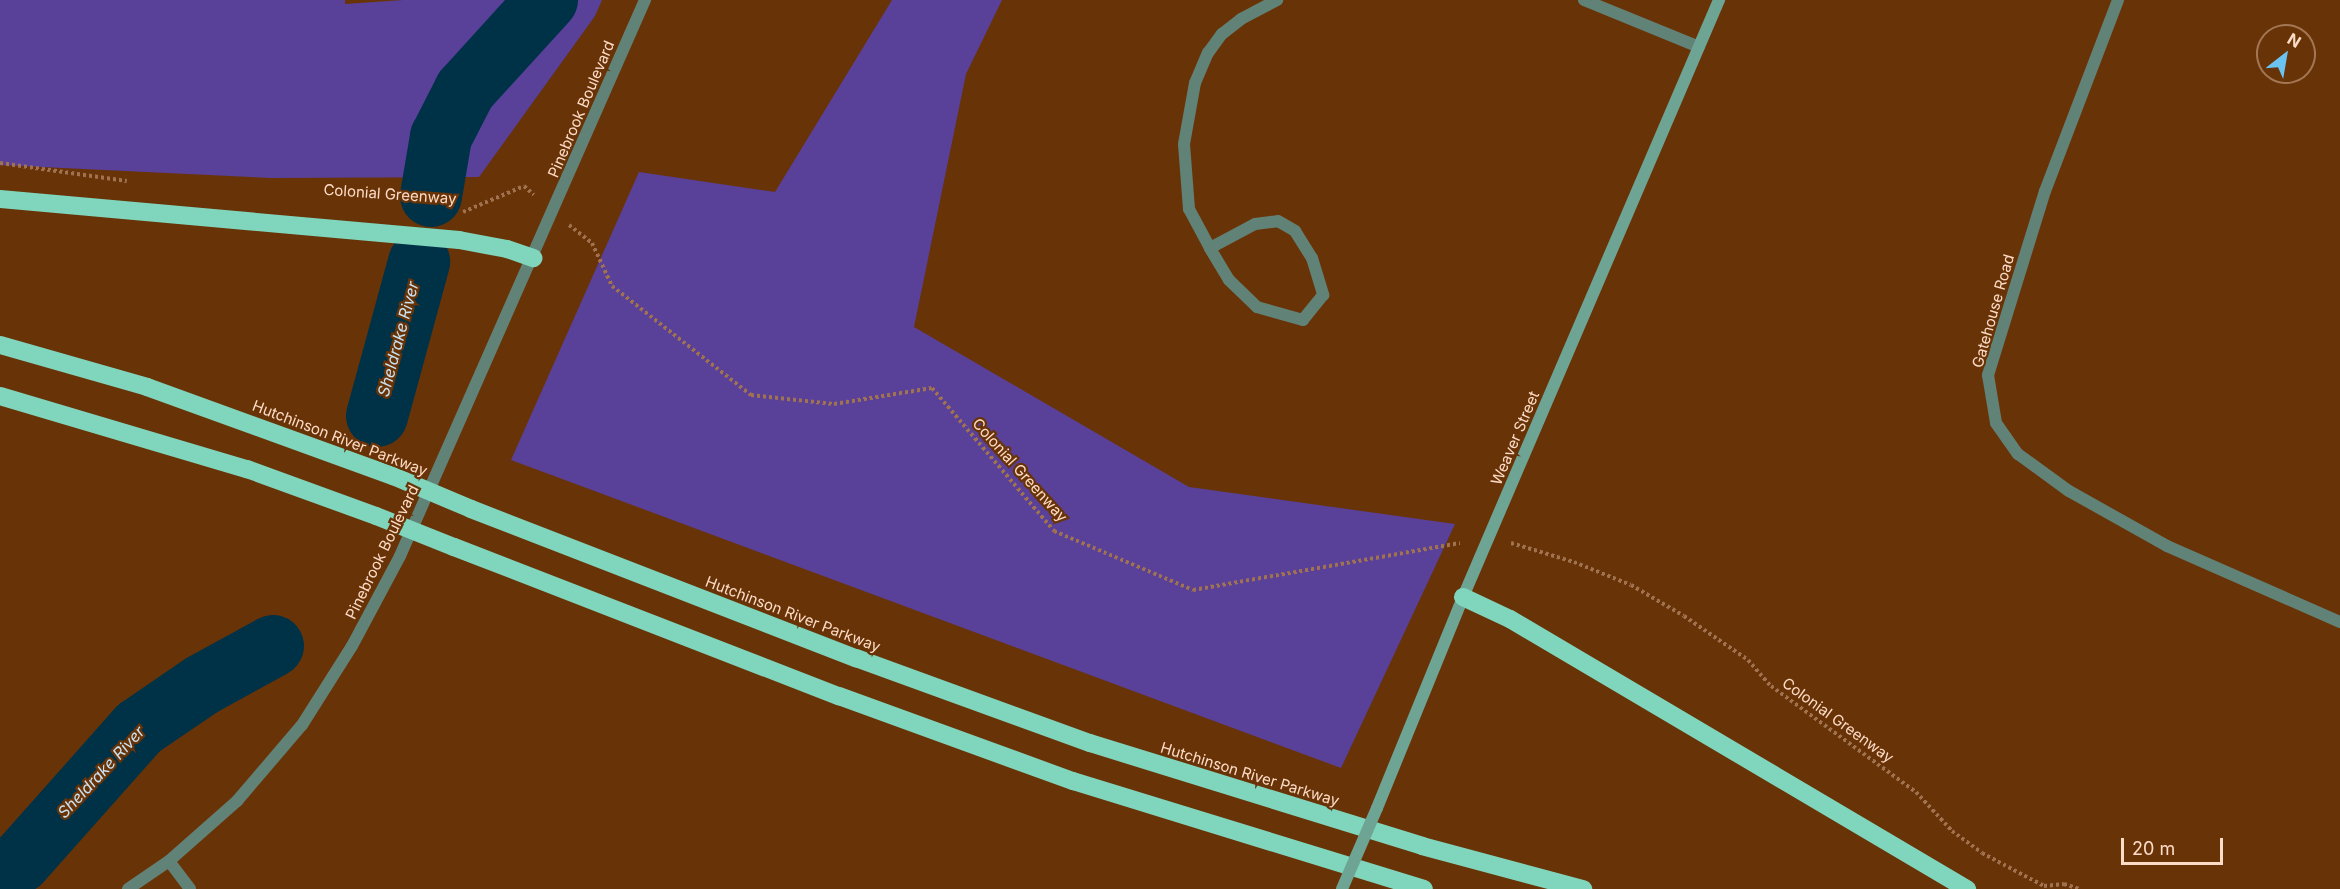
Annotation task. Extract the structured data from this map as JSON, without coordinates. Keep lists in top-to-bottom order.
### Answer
{
  "streets": {
    "highway": ["Hutchinson River Parkway"],
    "main road": ["Weaver Street"],
    "street": ["Pinebrook Boulevard", "Gatehouse Road"],
    "path": ["Colonial Greenway"]
  },
  "crossings": [
    ["Pinebrook Boulevard", "Colonial Greenway"],
    ["Colonial Greenway", "Weaver Street"]
  ],
  "water": ["Sheldrake River"],
  "scale_bar": "20 m",
  "north": "top right"
}
